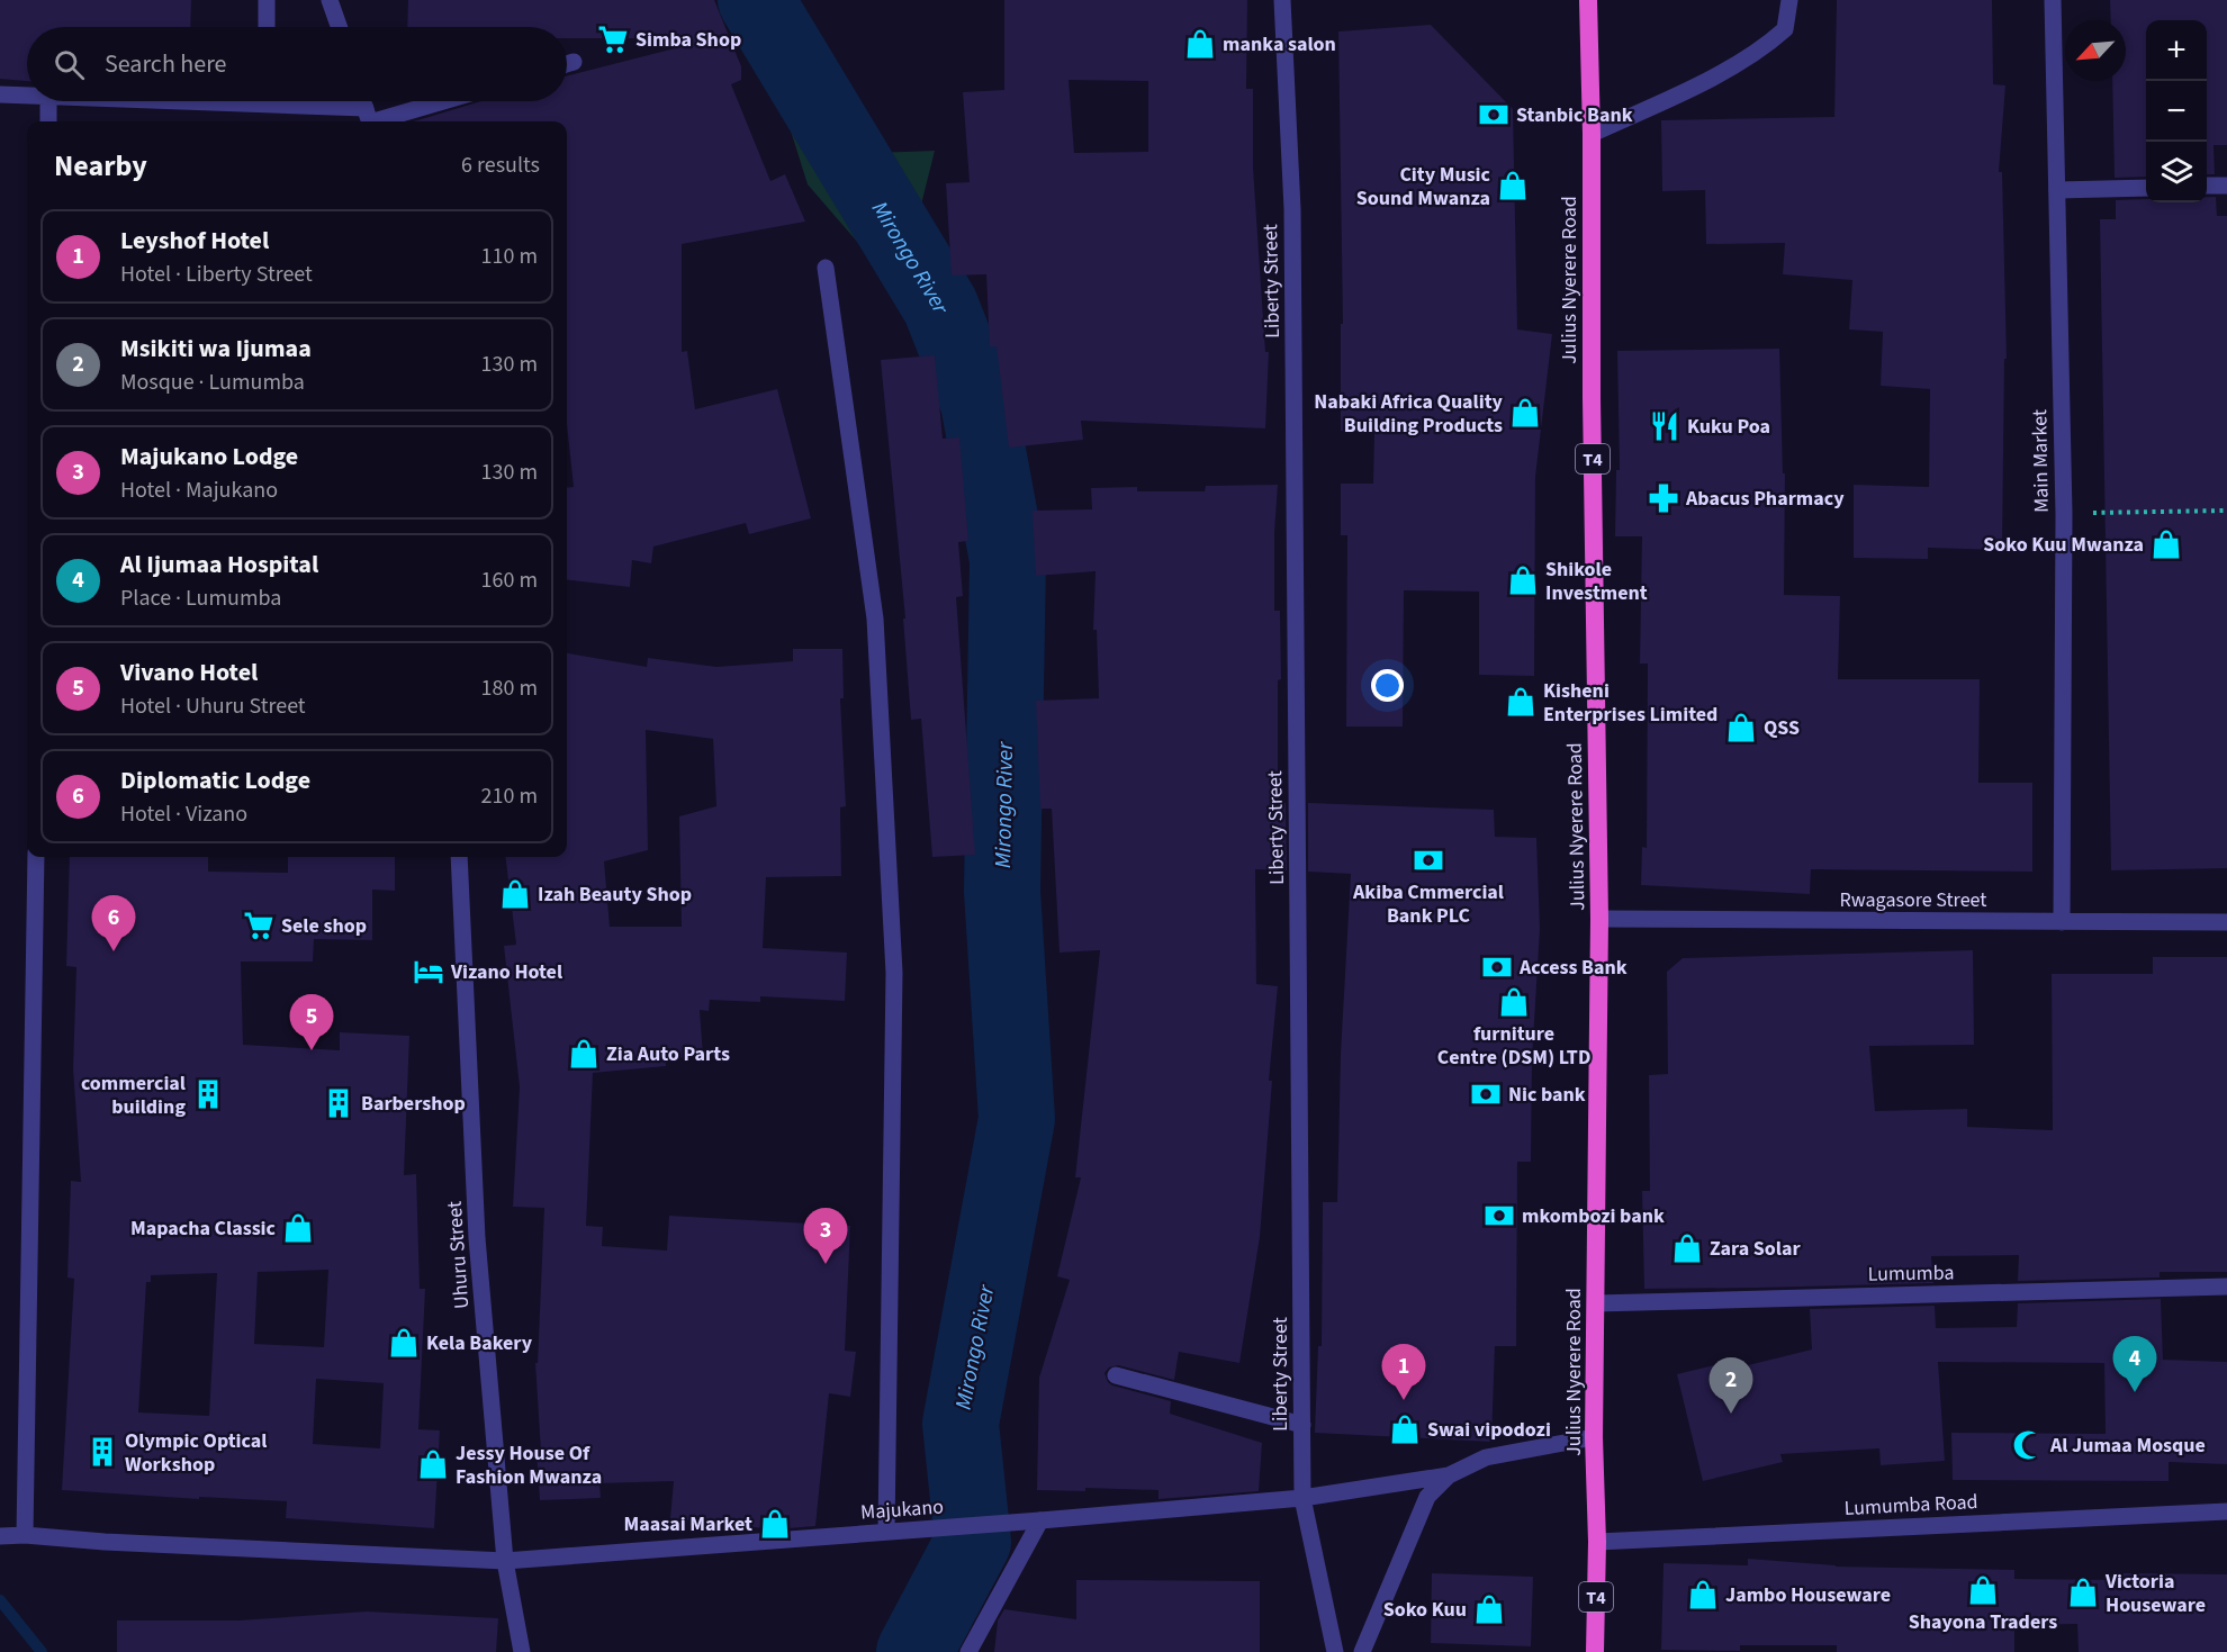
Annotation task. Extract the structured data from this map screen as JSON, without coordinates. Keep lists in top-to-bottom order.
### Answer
{
  "streets": {
    "highway": ["Julius Nyerere Road", "T4"],
    "street": [
      "Liberty Street",
      "Main Market",
      "Rwagasore Street",
      "Uhuru Street",
      "Lumumba",
      "Lumumba Road",
      "Majukano"
    ]
  },
  "crossings": [
    ["Julius Nyerere Road", "Rwagasore Street"],
    ["Julius Nyerere Road", "Lumumba"],
    ["Julius Nyerere Road", "Lumumba Road"],
    ["Liberty Street", "Majukano"],
    ["Main Market", "Rwagasore Street"],
    ["Uhuru Street", "Majukano"]
  ],
  "water": ["Mirongo River"],
  "places": {
    "supermarket": ["Simba Shop", "Sele shop"],
    "shop": [
      "manka salon",
      "City Music Sound Mwanza",
      "Nabaki Africa Quality Building Products",
      "Soko Kuu Mwanza",
      "Shikole Investment",
      "Kisheni Enterprises Limited",
      "QSS",
      "Izah Beauty Shop",
      "furniture Centre (DSM) LTD",
      "Zia Auto Parts",
      "Mapacha Classic",
      "Zara Solar",
      "Kela Bakery",
      "Swai vipodozi",
      "Jessy House Of Fashion Mwanza",
      "Maasai Market",
      "Shayona Traders",
      "Victoria Houseware",
      "Jambo Houseware",
      "Soko Kuu"
    ],
    "bank": [
      "Stanbic Bank",
      "Akiba Cmmercial Bank PLC",
      "Access Bank",
      "Nic bank",
      "mkombozi bank"
    ],
    "restaurant": ["Kuku Poa"],
    "pharmacy": ["Abacus Pharmacy"],
    "hotel": ["Vizano Hotel"],
    "building": ["commercial building", "Barbershop", "Olympic Optical Workshop"],
    "mosque": ["Al Jumaa Mosque"]
  },
  "north": "bottom left",
  "page": {
    "map_buttons": ["+", "−"],
    "search": "Search here",
    "heading": ["Nearby", "6 results"],
    "list": [
      {
        "mark": "1",
        "name": "Leyshof Hotel",
        "note": "Hotel · Liberty Street",
        "value": "110 m"
      },
      {
        "mark": "2",
        "name": "Msikiti wa Ijumaa",
        "note": "Mosque · Lumumba",
        "value": "130 m"
      },
      {
        "mark": "3",
        "name": "Majukano Lodge",
        "note": "Hotel · Majukano",
        "value": "130 m"
      },
      {
        "mark": "4",
        "name": "Al Ijumaa Hospital",
        "note": "Place · Lumumba",
        "value": "160 m"
      },
      {
        "mark": "5",
        "name": "Vivano Hotel",
        "note": "Hotel · Uhuru Street",
        "value": "180 m"
      },
      {
        "mark": "6",
        "name": "Diplomatic Lodge",
        "note": "Hotel · Vizano",
        "value": "210 m"
      }
    ],
    "pins": [
      "6",
      "5",
      "3",
      "4",
      "1",
      "2"
    ]
  }
}
